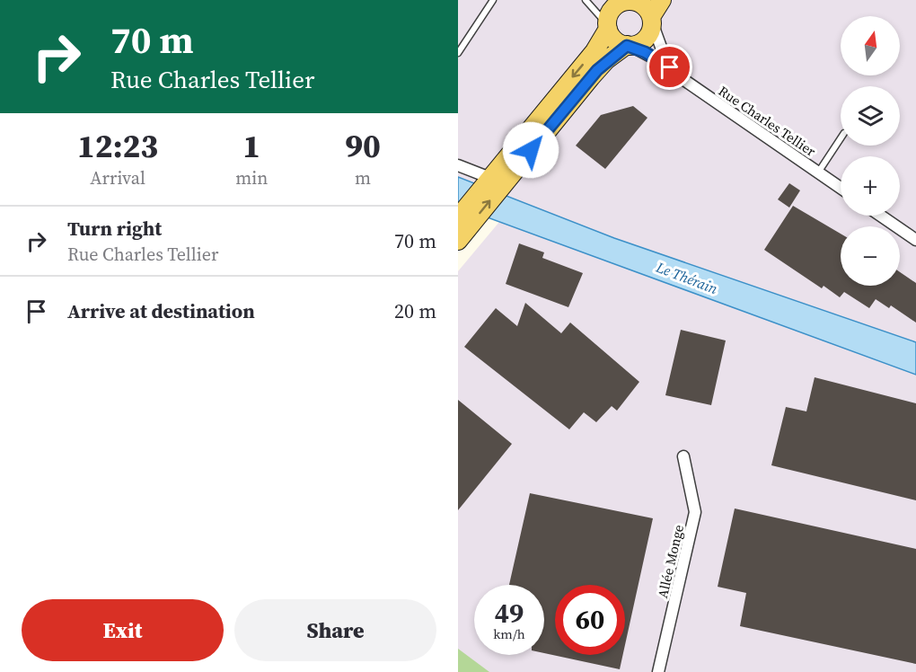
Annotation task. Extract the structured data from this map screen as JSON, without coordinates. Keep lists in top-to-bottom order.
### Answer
{
  "streets": {
    "street": ["Rue Charles Tellier", "Allée Monge"]
  },
  "water": ["Le Thérain"],
  "north": "top",
  "page": {
    "turn": ["70 m", "Rue Charles Tellier"],
    "map_buttons": ["+", "−"],
    "eta": [
      "12:23",
      "Arrival",
      "1",
      "min",
      "90",
      "m"
    ],
    "list": [
      {
        "name": "Turn right",
        "note": "Rue Charles Tellier",
        "value": "70 m"
      },
      {
        "name": "Arrive at destination",
        "value": "20 m"
      }
    ],
    "speed": "49 km/h",
    "limit": "60",
    "buttons": ["Exit", "Share"]
  }
}
